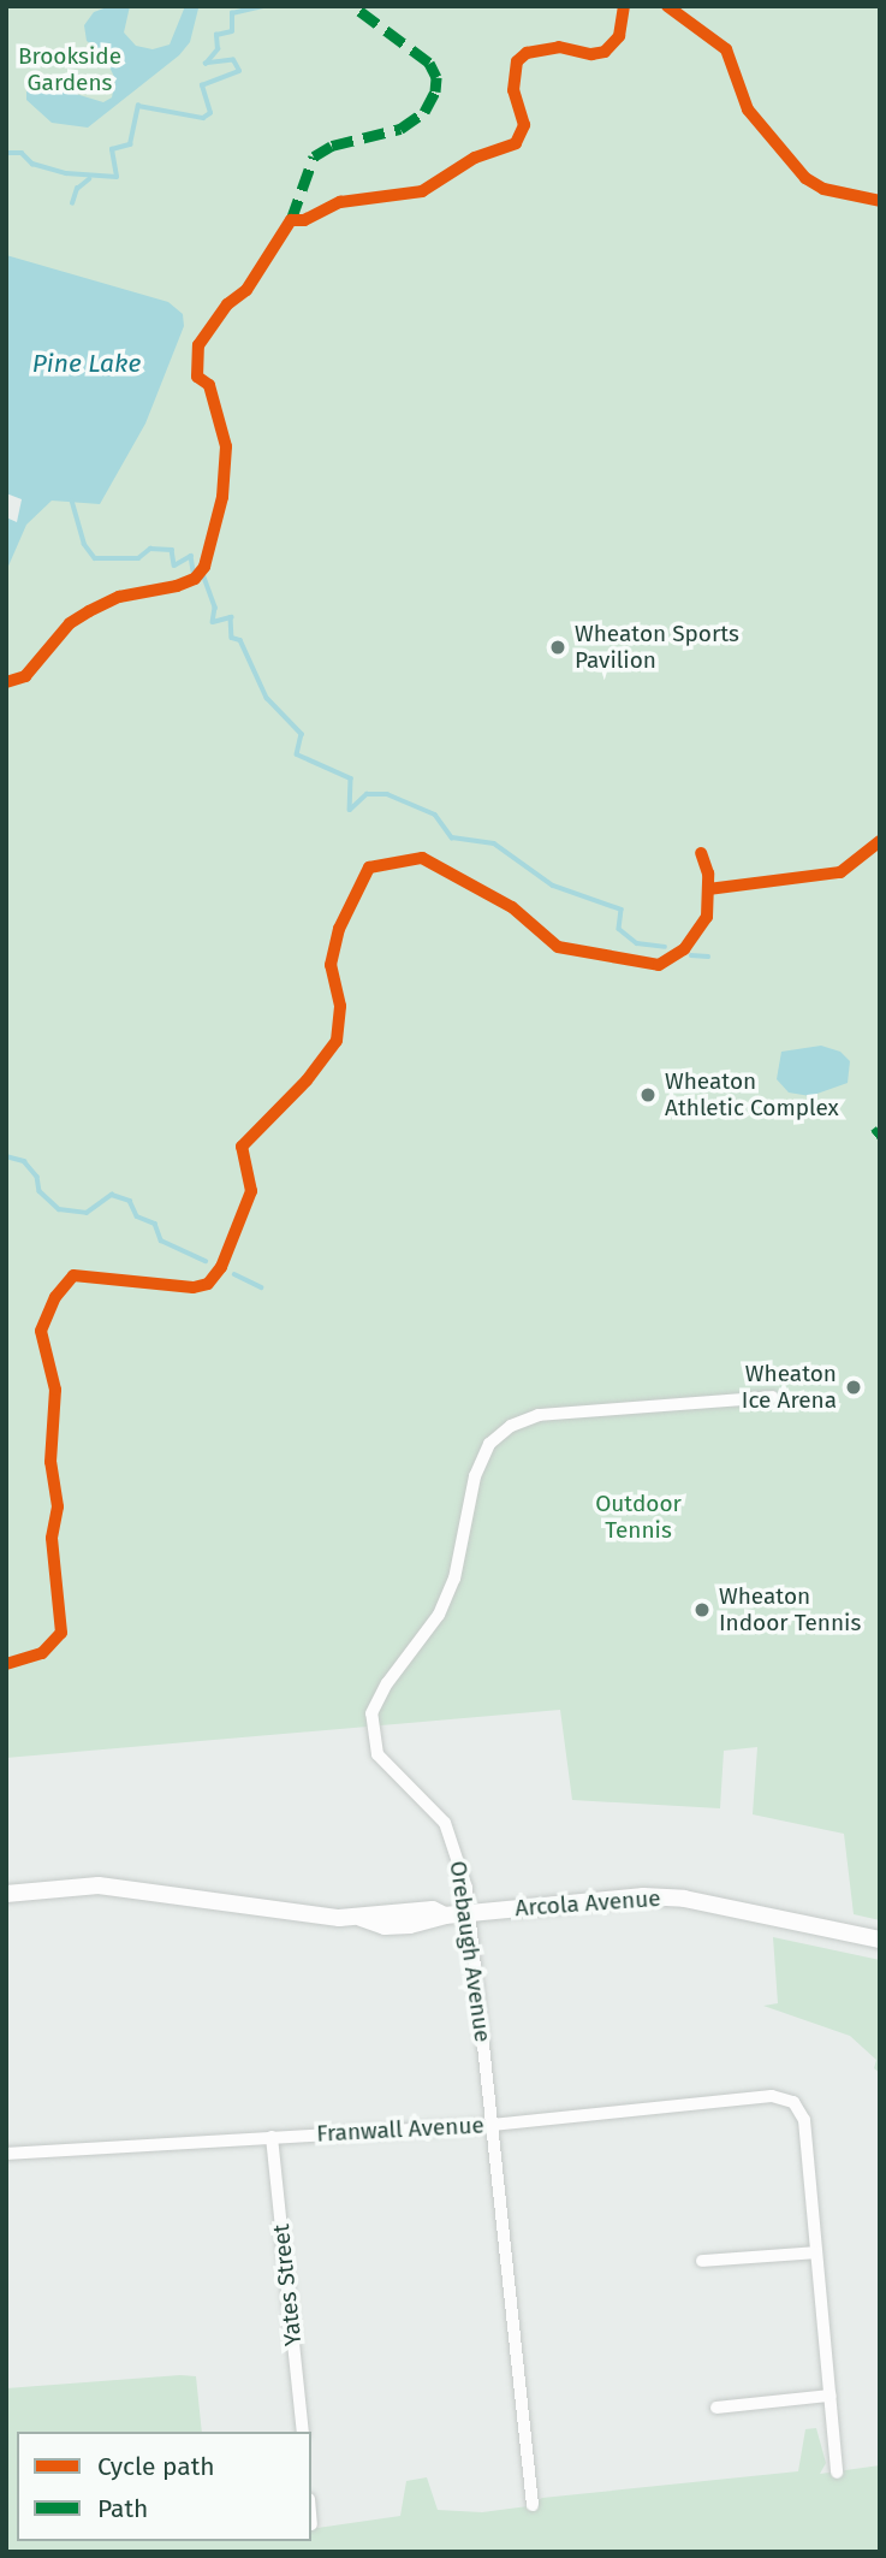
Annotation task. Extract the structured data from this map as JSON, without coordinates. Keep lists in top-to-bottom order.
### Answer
{
  "streets": {
    "street": [
      "Arcola Avenue",
      "Orebaugh Avenue",
      "Franwall Avenue",
      "Yates Street"
    ]
  },
  "crossings": [
    ["Arcola Avenue", "Orebaugh Avenue"],
    ["Orebaugh Avenue", "Franwall Avenue"],
    ["Franwall Avenue", "Yates Street"]
  ],
  "water": ["Pine Lake"],
  "parks": ["Brookside Gardens", "Outdoor Tennis"],
  "places": [
    "Wheaton Sports Pavilion",
    "Wheaton Athletic Complex",
    "Wheaton Ice Arena",
    "Wheaton Indoor Tennis"
  ],
  "legend": ["Cycle path", "Path"]
}
